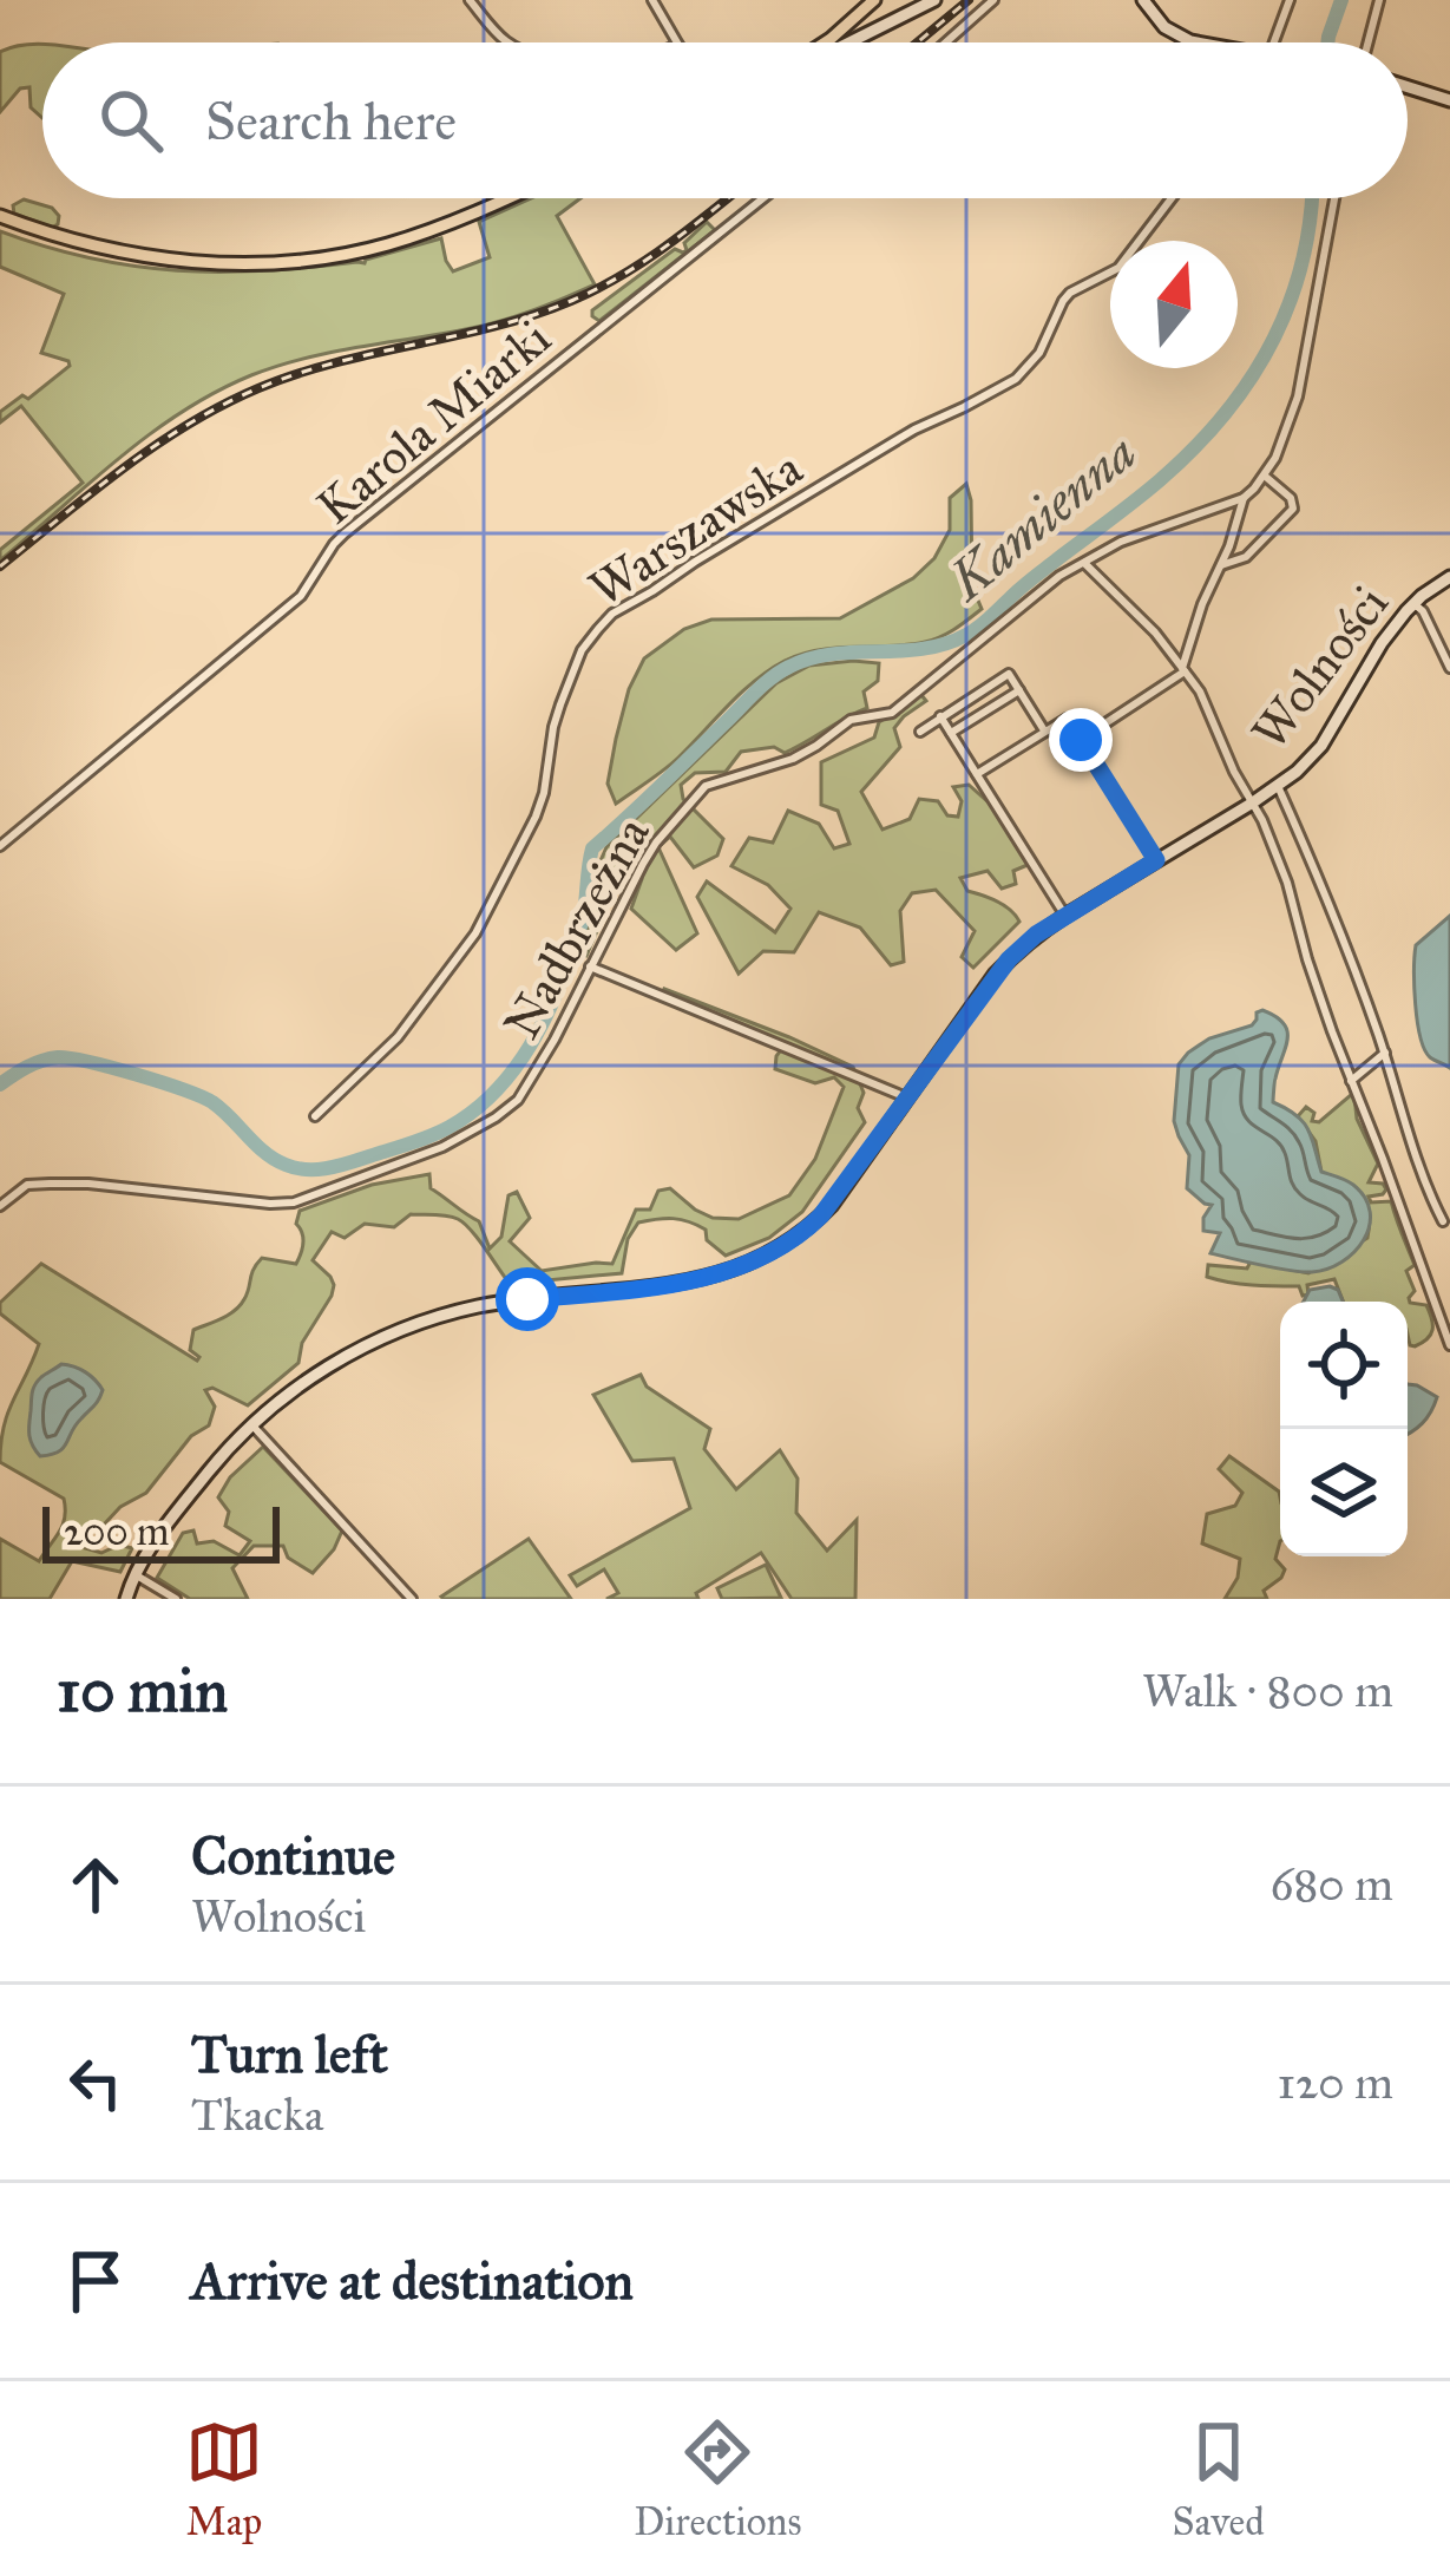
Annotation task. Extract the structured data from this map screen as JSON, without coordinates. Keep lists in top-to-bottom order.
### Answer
{
  "streets": {
    "street": [
      "Karola Miarki",
      "Warszawska",
      "Wolności",
      "Nadbrzeżna"
    ]
  },
  "water": ["Kamienna"],
  "scale_bar": "200 m",
  "north": "top",
  "page": {
    "search": "Search here",
    "scale": "200 m",
    "heading": ["10 min", "Walk · 800 m"],
    "list": [
      ["Continue", "Wolności", "680 m"],
      ["Turn left", "Tkacka", "120 m"],
      "Arrive at destination"
    ],
    "nav": ["Map", "Directions", "Saved"]
  }
}
